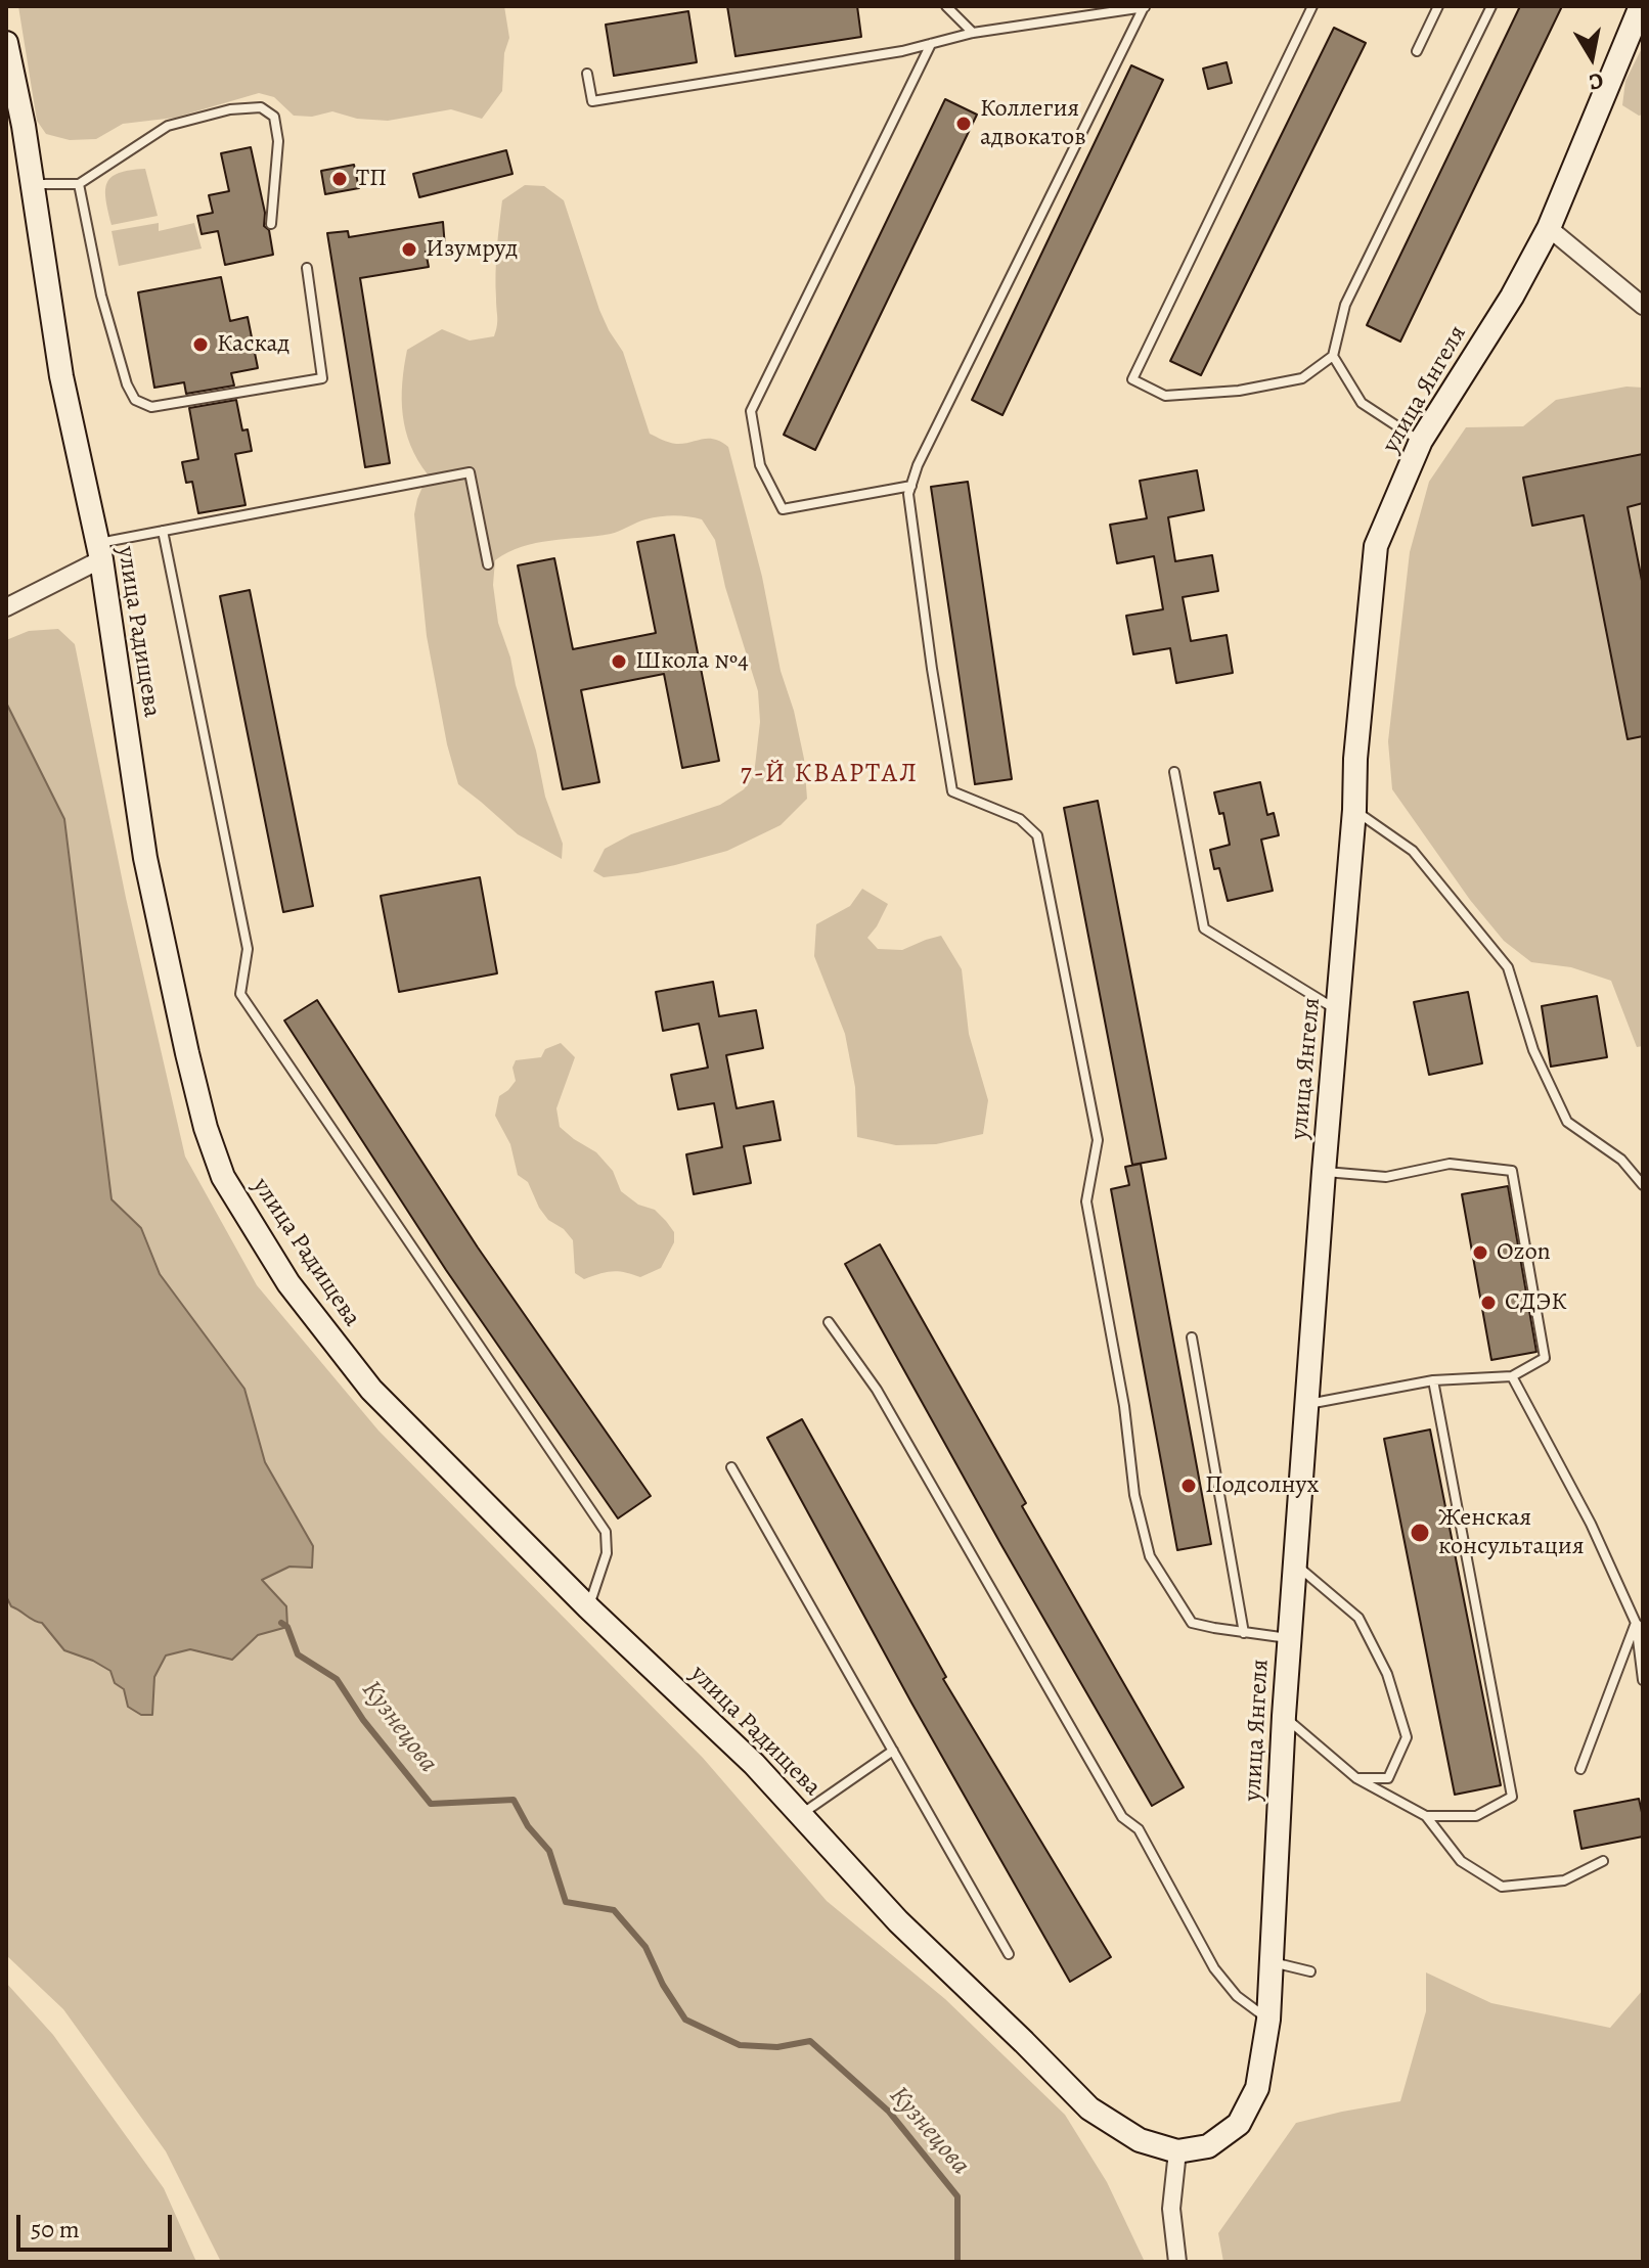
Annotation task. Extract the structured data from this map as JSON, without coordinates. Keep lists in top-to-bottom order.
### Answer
{
  "streets": {
    "street": ["улица Янгеля", "улица Радищева"]
  },
  "crossings": [
    ["улица Янгеля", "улица Радищева"]
  ],
  "districts": ["7-Й КВАРТАЛ"],
  "water": ["Кузнецова"],
  "places": [
    "Коллегия адвокатов",
    "ТП",
    "Изумруд",
    "Каскад",
    "Школа №4",
    "Ozon",
    "СДЭК",
    "Подсолнух",
    "Женская консультация"
  ],
  "scale_bar": "50 m",
  "north": "bottom"
}
